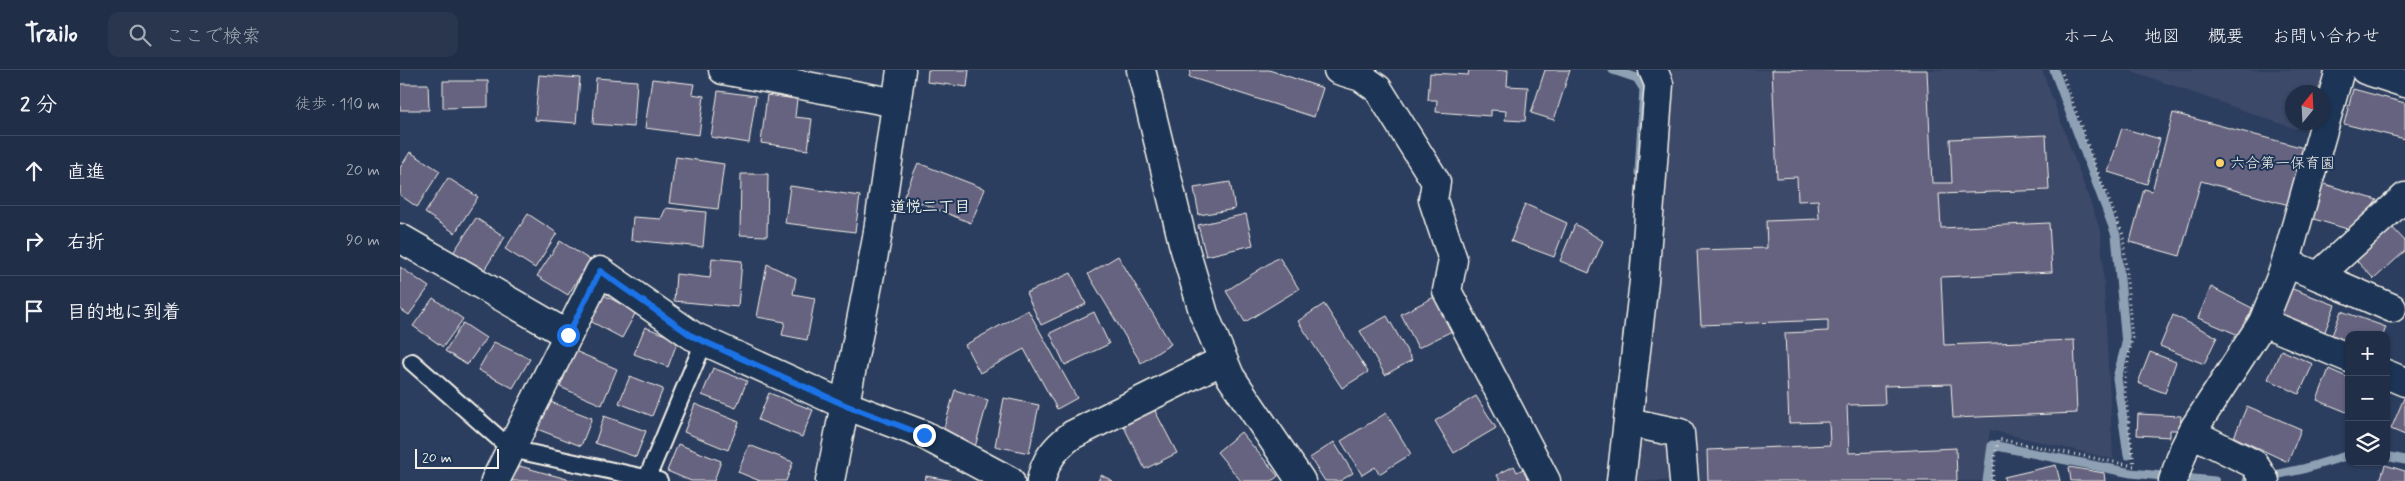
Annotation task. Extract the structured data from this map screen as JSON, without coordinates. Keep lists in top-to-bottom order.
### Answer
{
  "districts": ["道悦二丁目"],
  "places": ["六合第一保育園"],
  "scale_bar": "20 m",
  "north": "top",
  "page": {
    "header": "Trailo",
    "search": "ここで検索",
    "nav": [
      "ホーム",
      "地図",
      "概要",
      "お問い合わせ"
    ],
    "heading": ["2 分", "徒歩 · 110 m"],
    "list": [
      ["直進", "20 m"],
      ["右折", "90 m"],
      "目的地に到着"
    ],
    "map_buttons": ["+", "−"],
    "scale": "20 m"
  }
}
